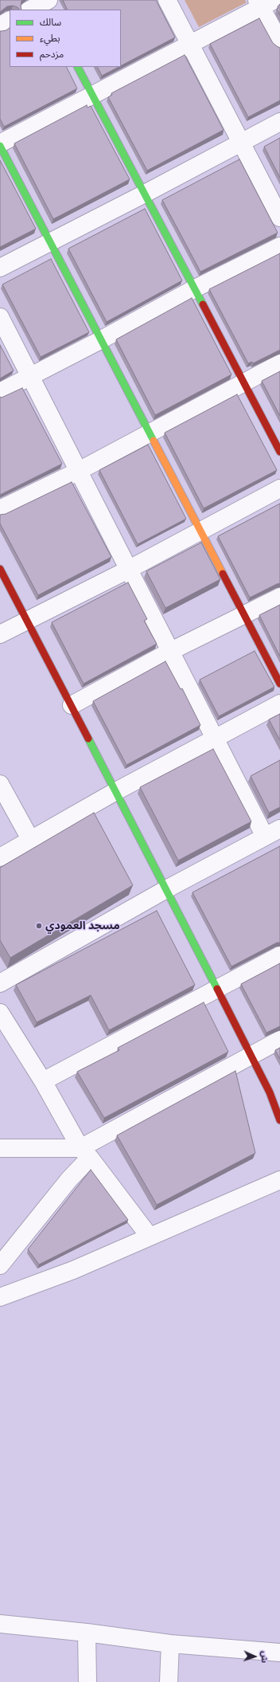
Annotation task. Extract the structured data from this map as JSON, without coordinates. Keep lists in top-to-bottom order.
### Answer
{
  "places": ["مسجد العمودي"],
  "legend": ["سالك", "بطيء", "مزدحم"],
  "north": "right"
}
